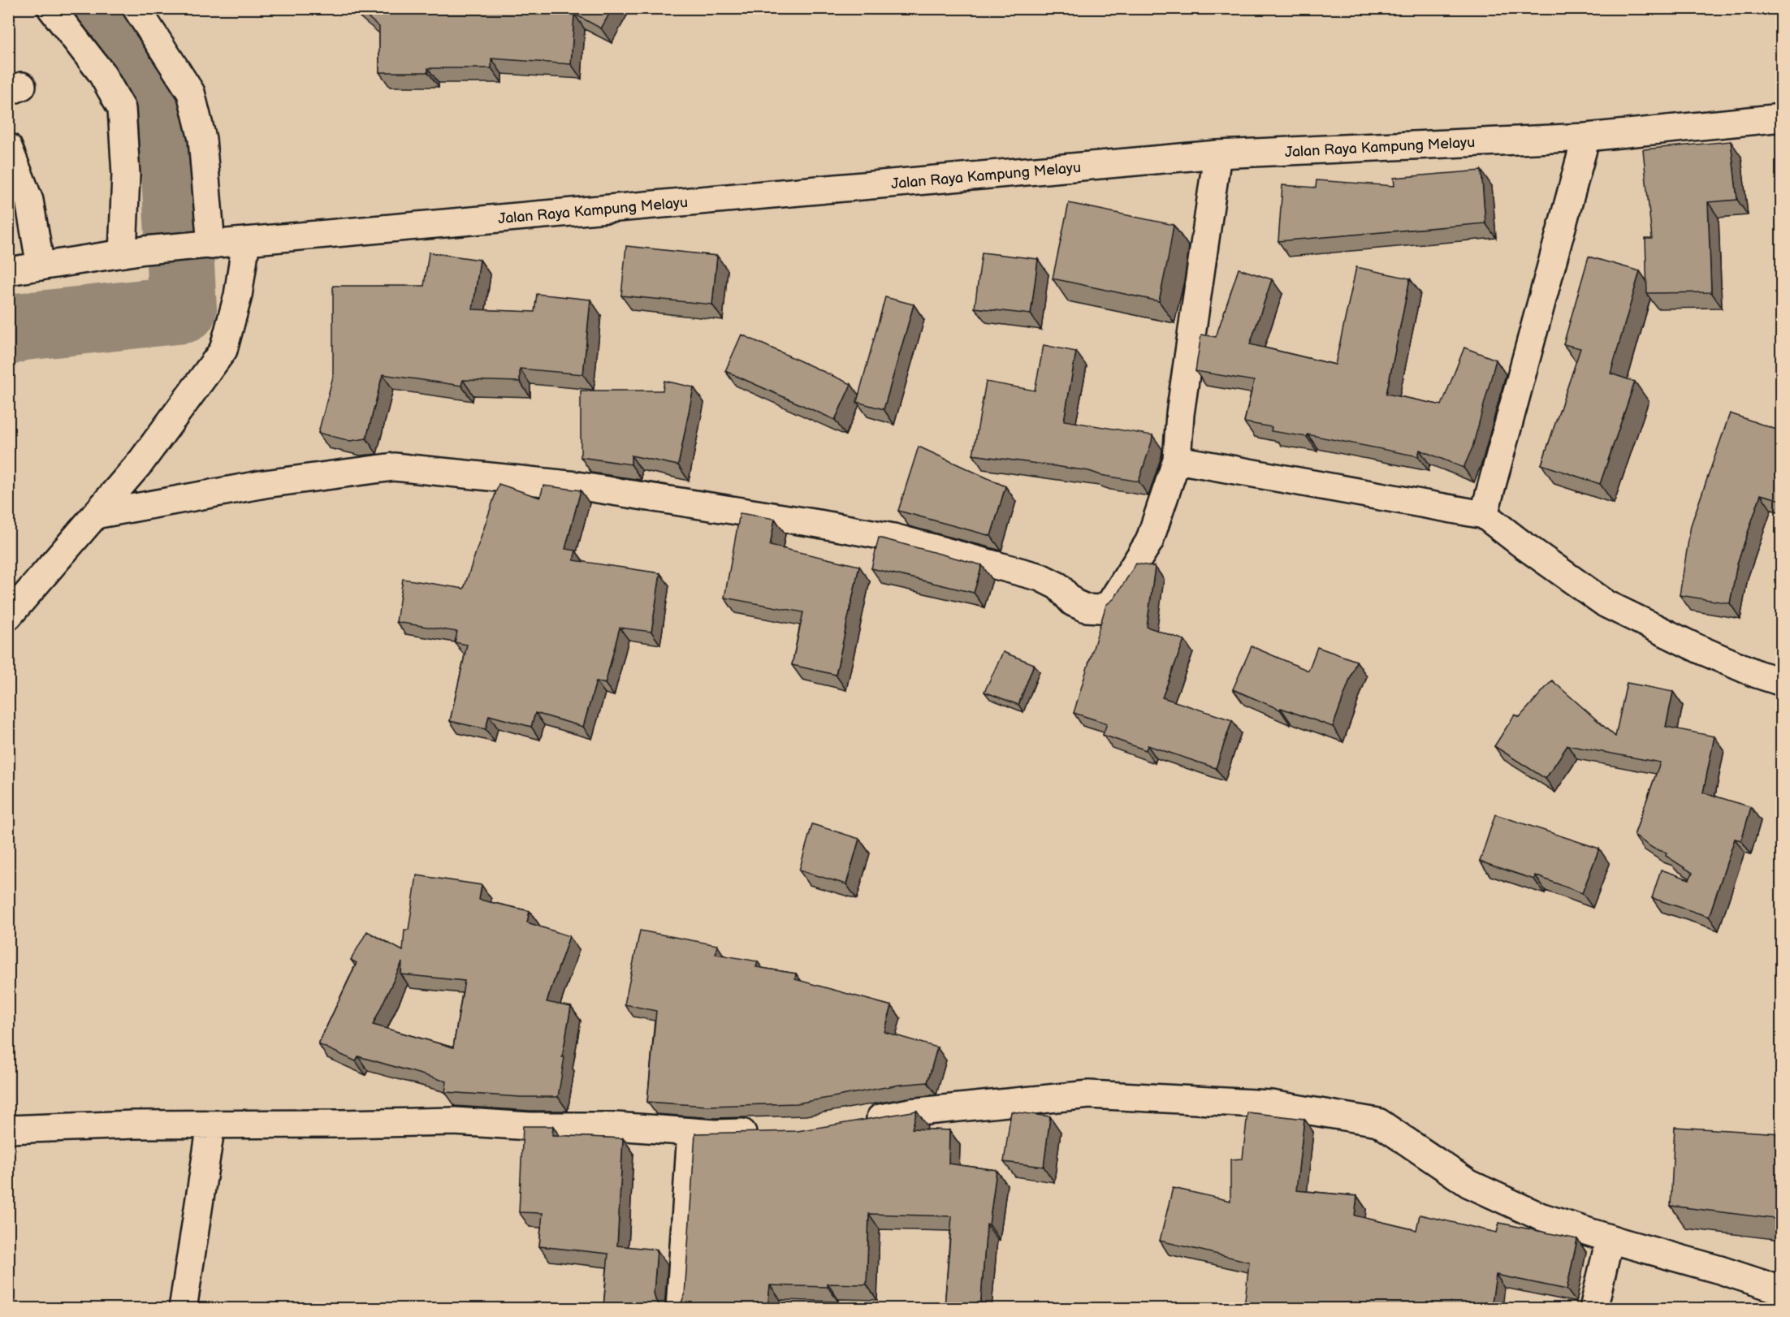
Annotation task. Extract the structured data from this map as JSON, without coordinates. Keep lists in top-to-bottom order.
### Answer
{
  "streets": {
    "street": ["Jalan Raya Kampung Melayu"]
  }
}
